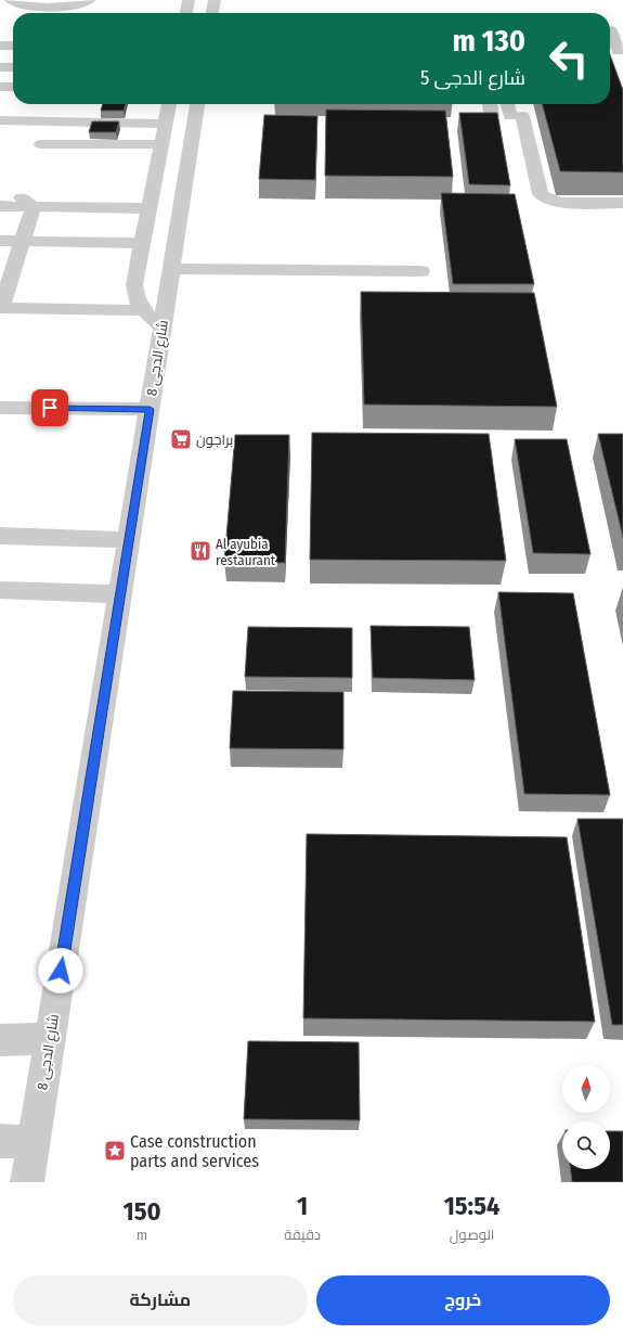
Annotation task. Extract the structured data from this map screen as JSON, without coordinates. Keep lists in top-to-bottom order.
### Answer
{
  "streets": {
    "street": ["شارع الدجى 8"]
  },
  "places": {
    "supermarket": ["براجون"],
    "restaurant": ["Al ayubia restaurant"],
    "place": ["Case construction parts and services"]
  },
  "north": "top",
  "page": {
    "turn": ["130 m", "شارع الدجى 5"],
    "eta": [
      "15:54",
      "الوصول",
      "1",
      "دقيقة",
      "150",
      "m"
    ],
    "buttons": ["خروج", "مشاركة"]
  }
}
